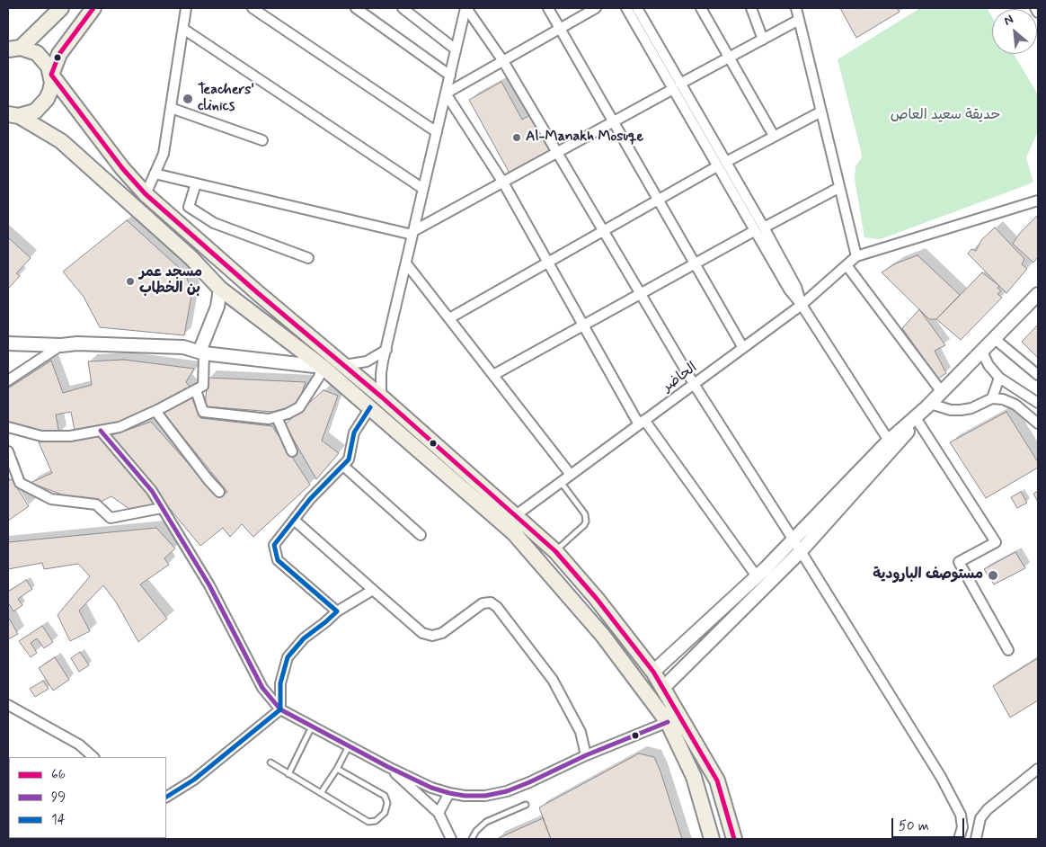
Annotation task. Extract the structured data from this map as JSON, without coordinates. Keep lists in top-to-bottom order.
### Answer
{
  "streets": {
    "street": ["الحاضر"]
  },
  "parks": ["حديقة سعيد العاص"],
  "places": [
    "Teachers' clinics",
    "Al-Manakh Mosuqe",
    "مسجد عمر بن الخطاب",
    "مستوصف البارودية"
  ],
  "lines": ["transit line 66", "transit line 14", "transit line 99"],
  "legend": ["66", "99", "14"],
  "scale_bar": "50 m",
  "north": "top left"
}
